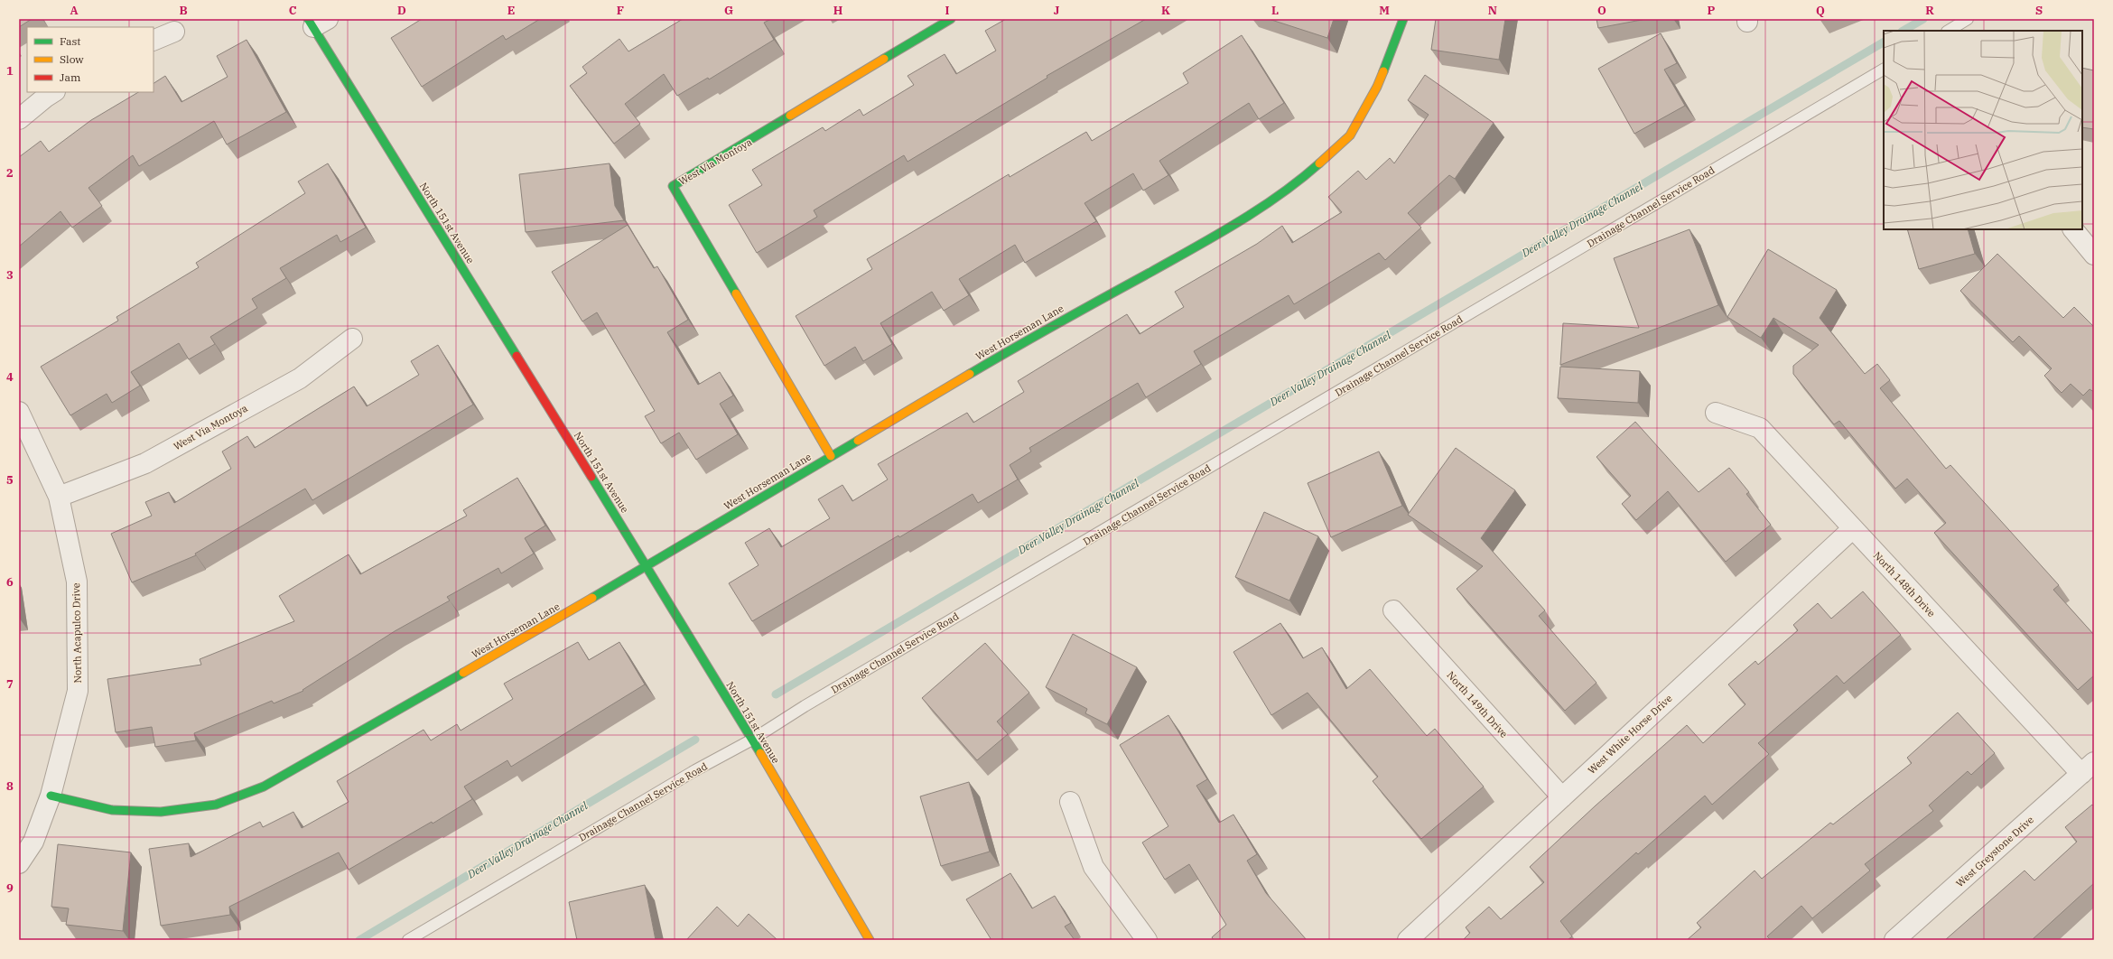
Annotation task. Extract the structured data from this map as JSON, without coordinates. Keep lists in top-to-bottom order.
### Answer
{
  "streets": {
    "street": [
      "West Via Montoya",
      "North 151st Avenue",
      "West Horseman Lane",
      "North 148th Drive",
      "North Acapulco Drive",
      "North 149th Drive",
      "West White Horse Drive",
      "West Greystone Drive"
    ],
    "lane": ["Drainage Channel Service Road"]
  },
  "crossings": [
    ["West Via Montoya", "West Horseman Lane"],
    ["West Via Montoya", "North Acapulco Drive"],
    ["Drainage Channel Service Road", "North 151st Avenue"],
    ["North 151st Avenue", "West Horseman Lane"],
    ["West Horseman Lane", "North Acapulco Drive"],
    ["North 148th Drive", "West White Horse Drive"],
    ["North 148th Drive", "West Greystone Drive"],
    ["North 149th Drive", "West White Horse Drive"]
  ],
  "water": ["Deer Valley Drainage Channel"],
  "legend": ["Fast", "Slow", "Jam"],
  "grid": {
    "columns": [
      "A",
      "B",
      "C",
      "D",
      "E",
      "F",
      "G",
      "H",
      "I",
      "J",
      "K",
      "L",
      "M",
      "N",
      "O",
      "P",
      "Q",
      "R",
      "S"
    ],
    "rows": [
      "1",
      "2",
      "3",
      "4",
      "5",
      "6",
      "7",
      "8",
      "9"
    ]
  }
}
